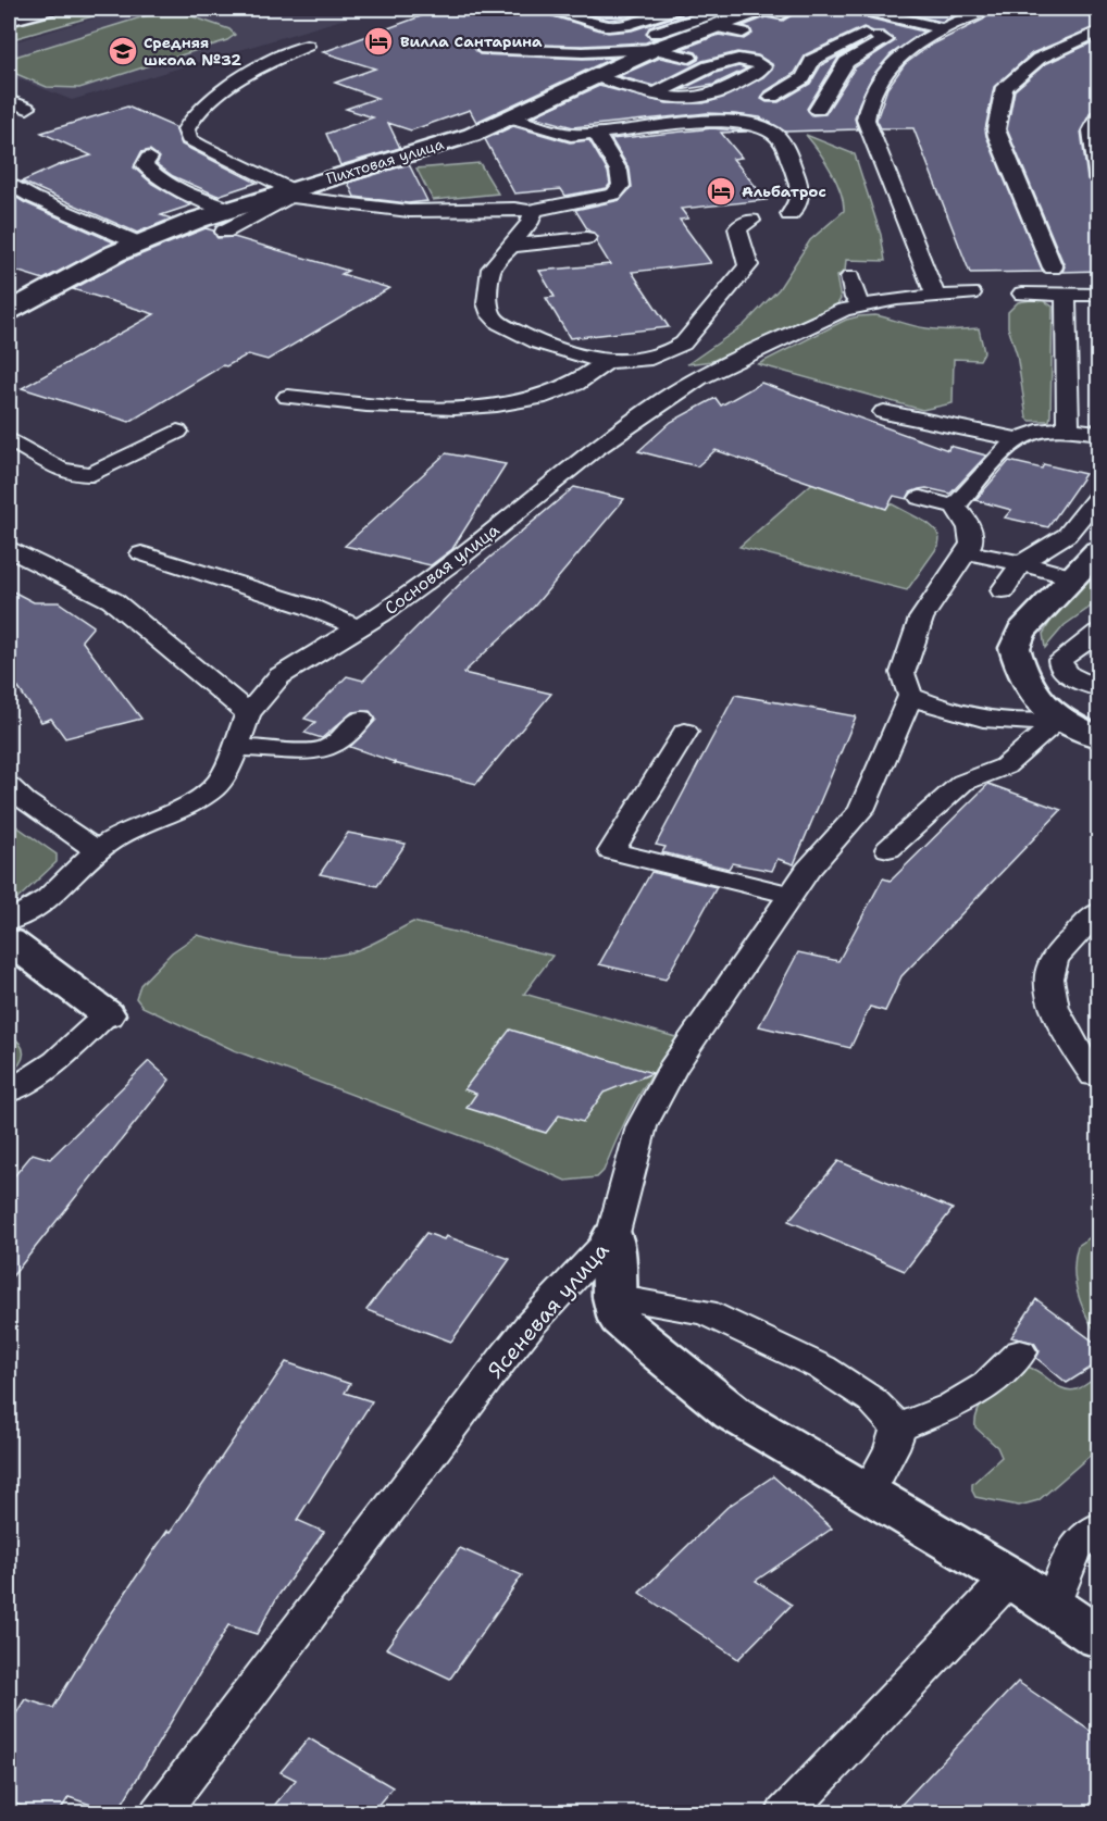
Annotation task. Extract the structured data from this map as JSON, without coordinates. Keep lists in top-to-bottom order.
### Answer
{
  "streets": {
    "street": ["Пихтовая улица", "Ясеневая улица"],
    "lane": ["Сосновая улица"]
  },
  "places": {
    "hotel": ["Вилла Сантарина", "Альбатрос"],
    "school or university": ["Средняя школа №32"]
  }
}
